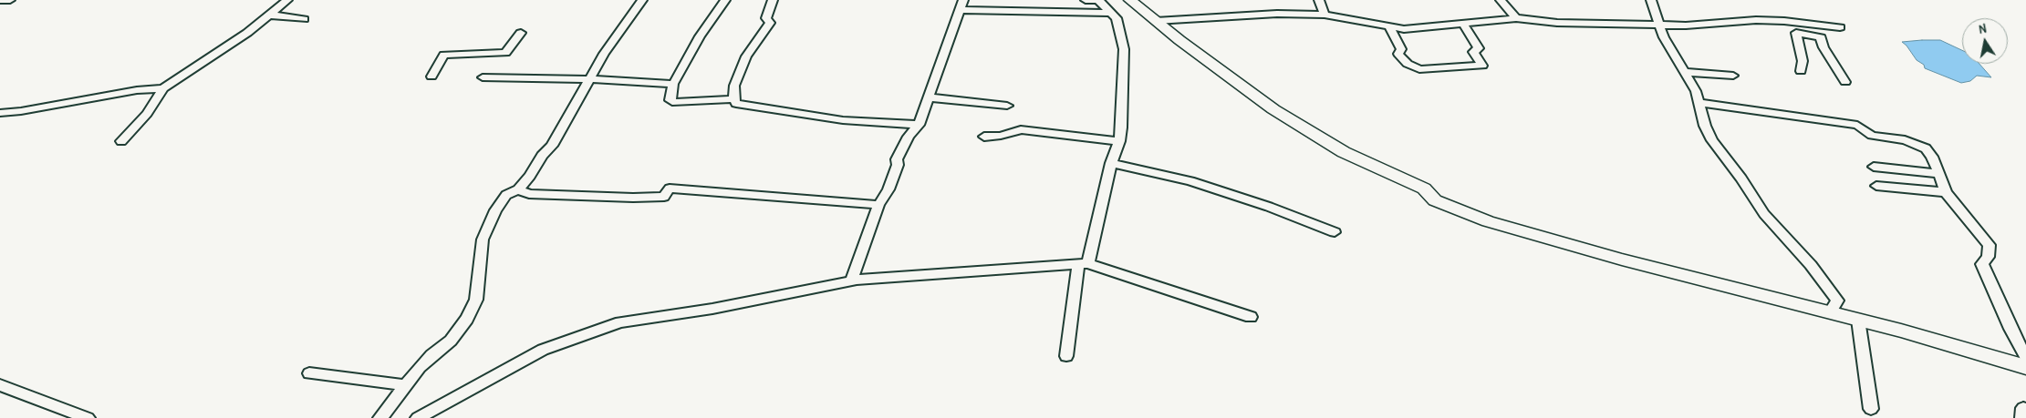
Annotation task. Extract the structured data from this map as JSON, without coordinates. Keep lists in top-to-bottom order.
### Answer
{
  "north": "top"
}
